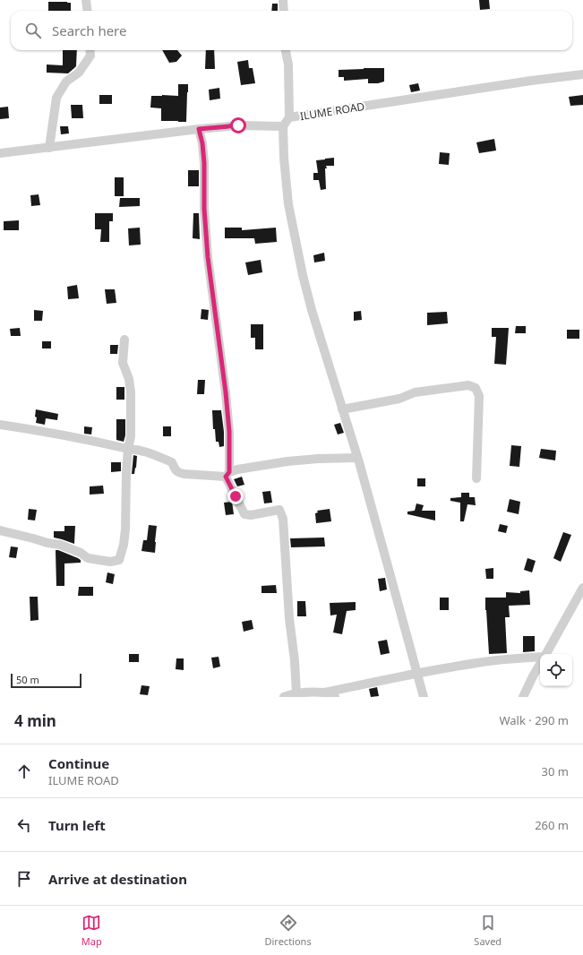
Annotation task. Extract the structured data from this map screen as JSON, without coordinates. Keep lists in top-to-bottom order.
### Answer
{
  "streets": {
    "street": ["ILUME ROAD"]
  },
  "scale_bar": "50 m",
  "page": {
    "search": "Search here",
    "scale": "50 m",
    "heading": ["4 min", "Walk · 290 m"],
    "list": [
      ["Continue", "ILUME ROAD", "30 m"],
      ["Turn left", "260 m"],
      "Arrive at destination"
    ],
    "nav": ["Map", "Directions", "Saved"]
  }
}
